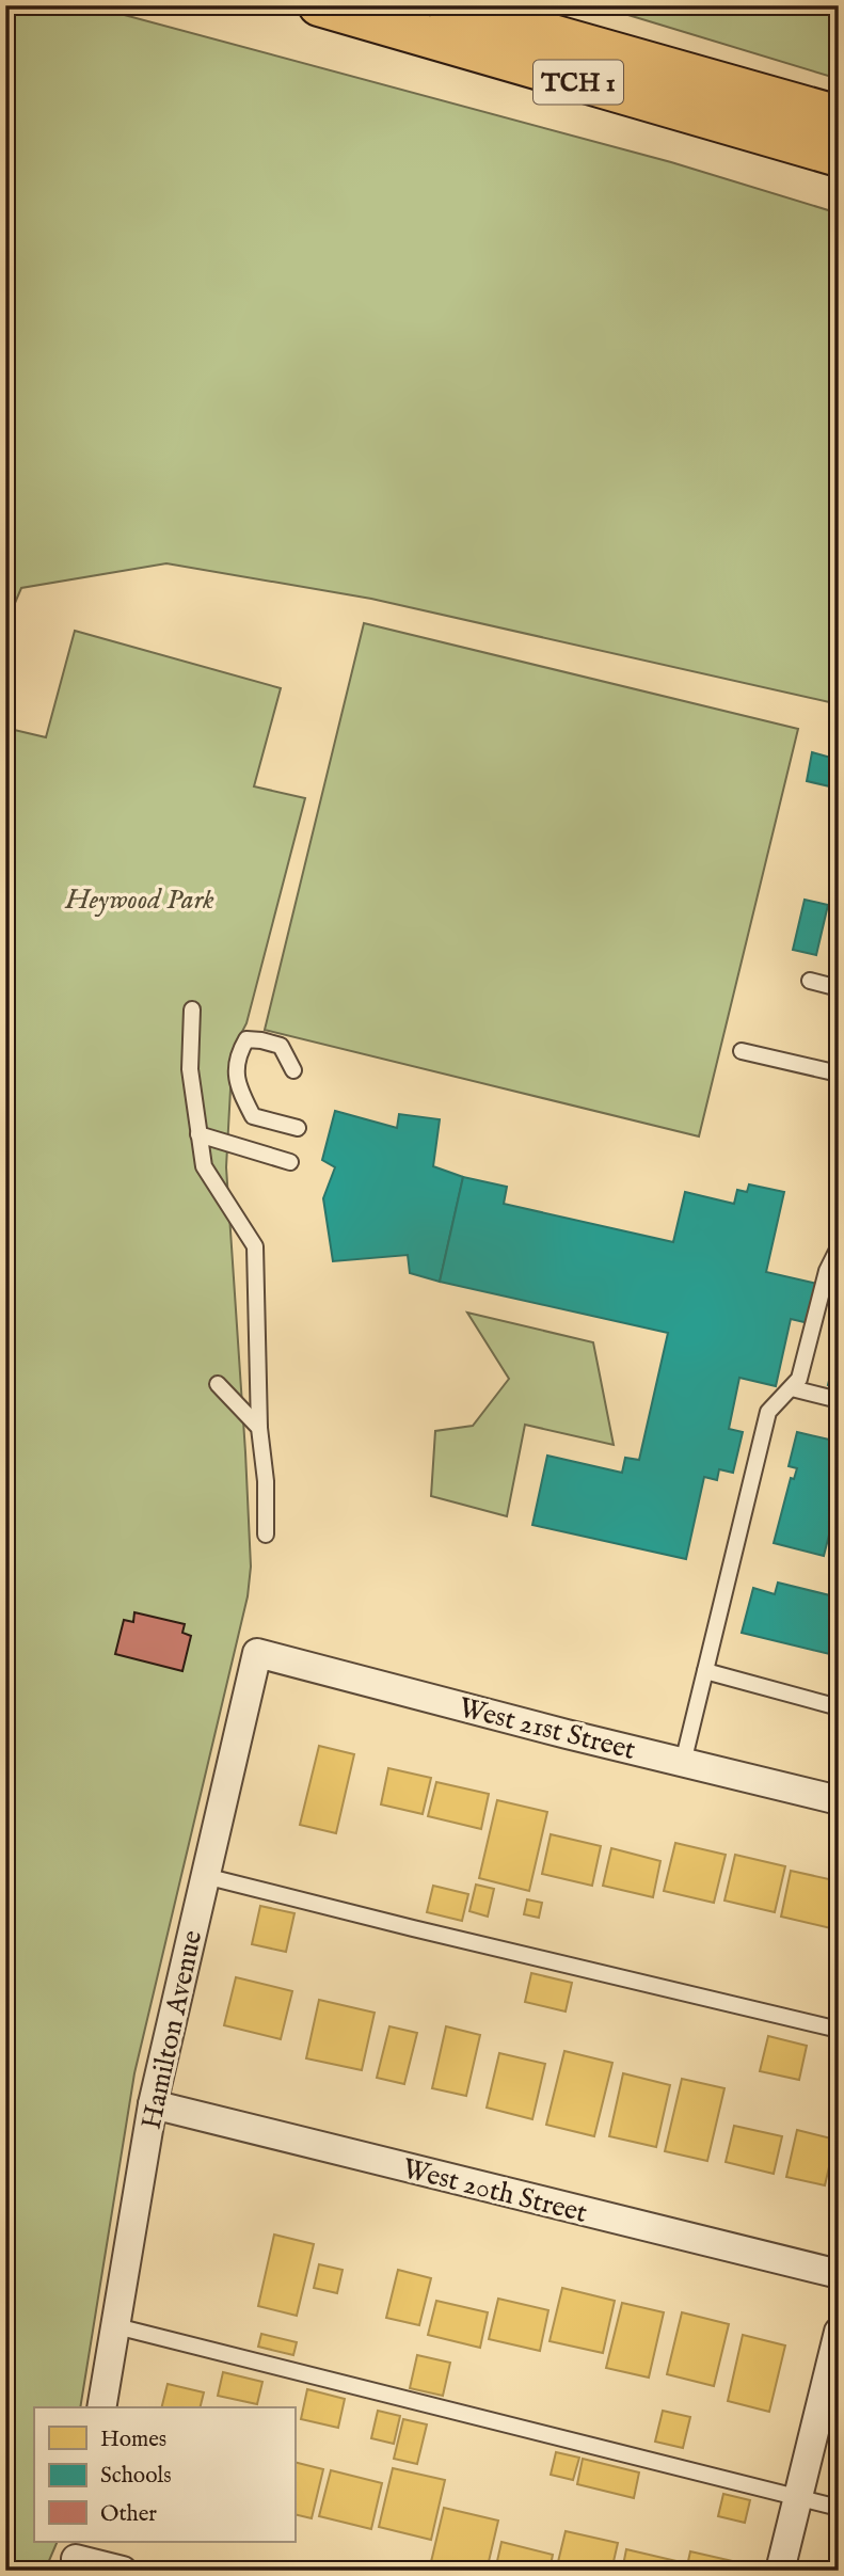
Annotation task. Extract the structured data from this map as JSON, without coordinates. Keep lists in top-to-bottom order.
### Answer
{
  "streets": {
    "highway": ["TCH 1"],
    "street": ["West 21st Street", "Hamilton Avenue", "West 20th Street"]
  },
  "crossings": [
    ["West 21st Street", "Hamilton Avenue"],
    ["Hamilton Avenue", "West 20th Street"]
  ],
  "parks": ["Heywood Park"],
  "legend": ["Homes", "Schools", "Other"]
}
